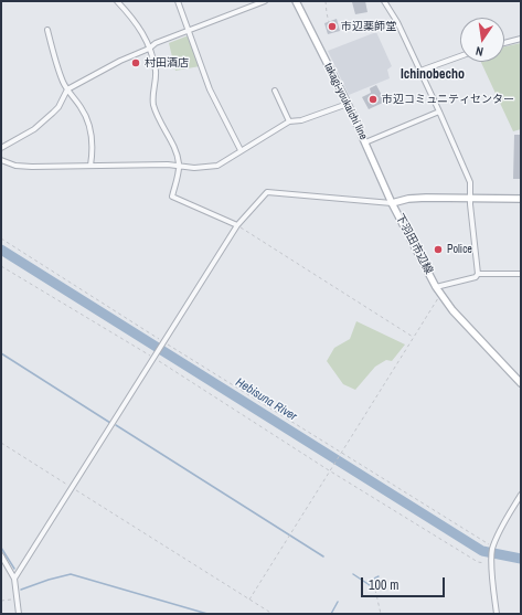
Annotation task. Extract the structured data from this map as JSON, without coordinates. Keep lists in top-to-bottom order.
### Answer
{
  "streets": {
    "main road": ["takagi-youkaichi line", "下羽田市辺線"]
  },
  "crossings": [
    ["takagi-youkaichi line", "下羽田市辺線"]
  ],
  "districts": ["Ichinobecho"],
  "water": ["Hebisuna River"],
  "places": [
    "市辺薬師堂",
    "村田酒店",
    "市辺コミュニティセンター",
    "Police"
  ],
  "scale_bar": "100 m",
  "north": "bottom"
}
